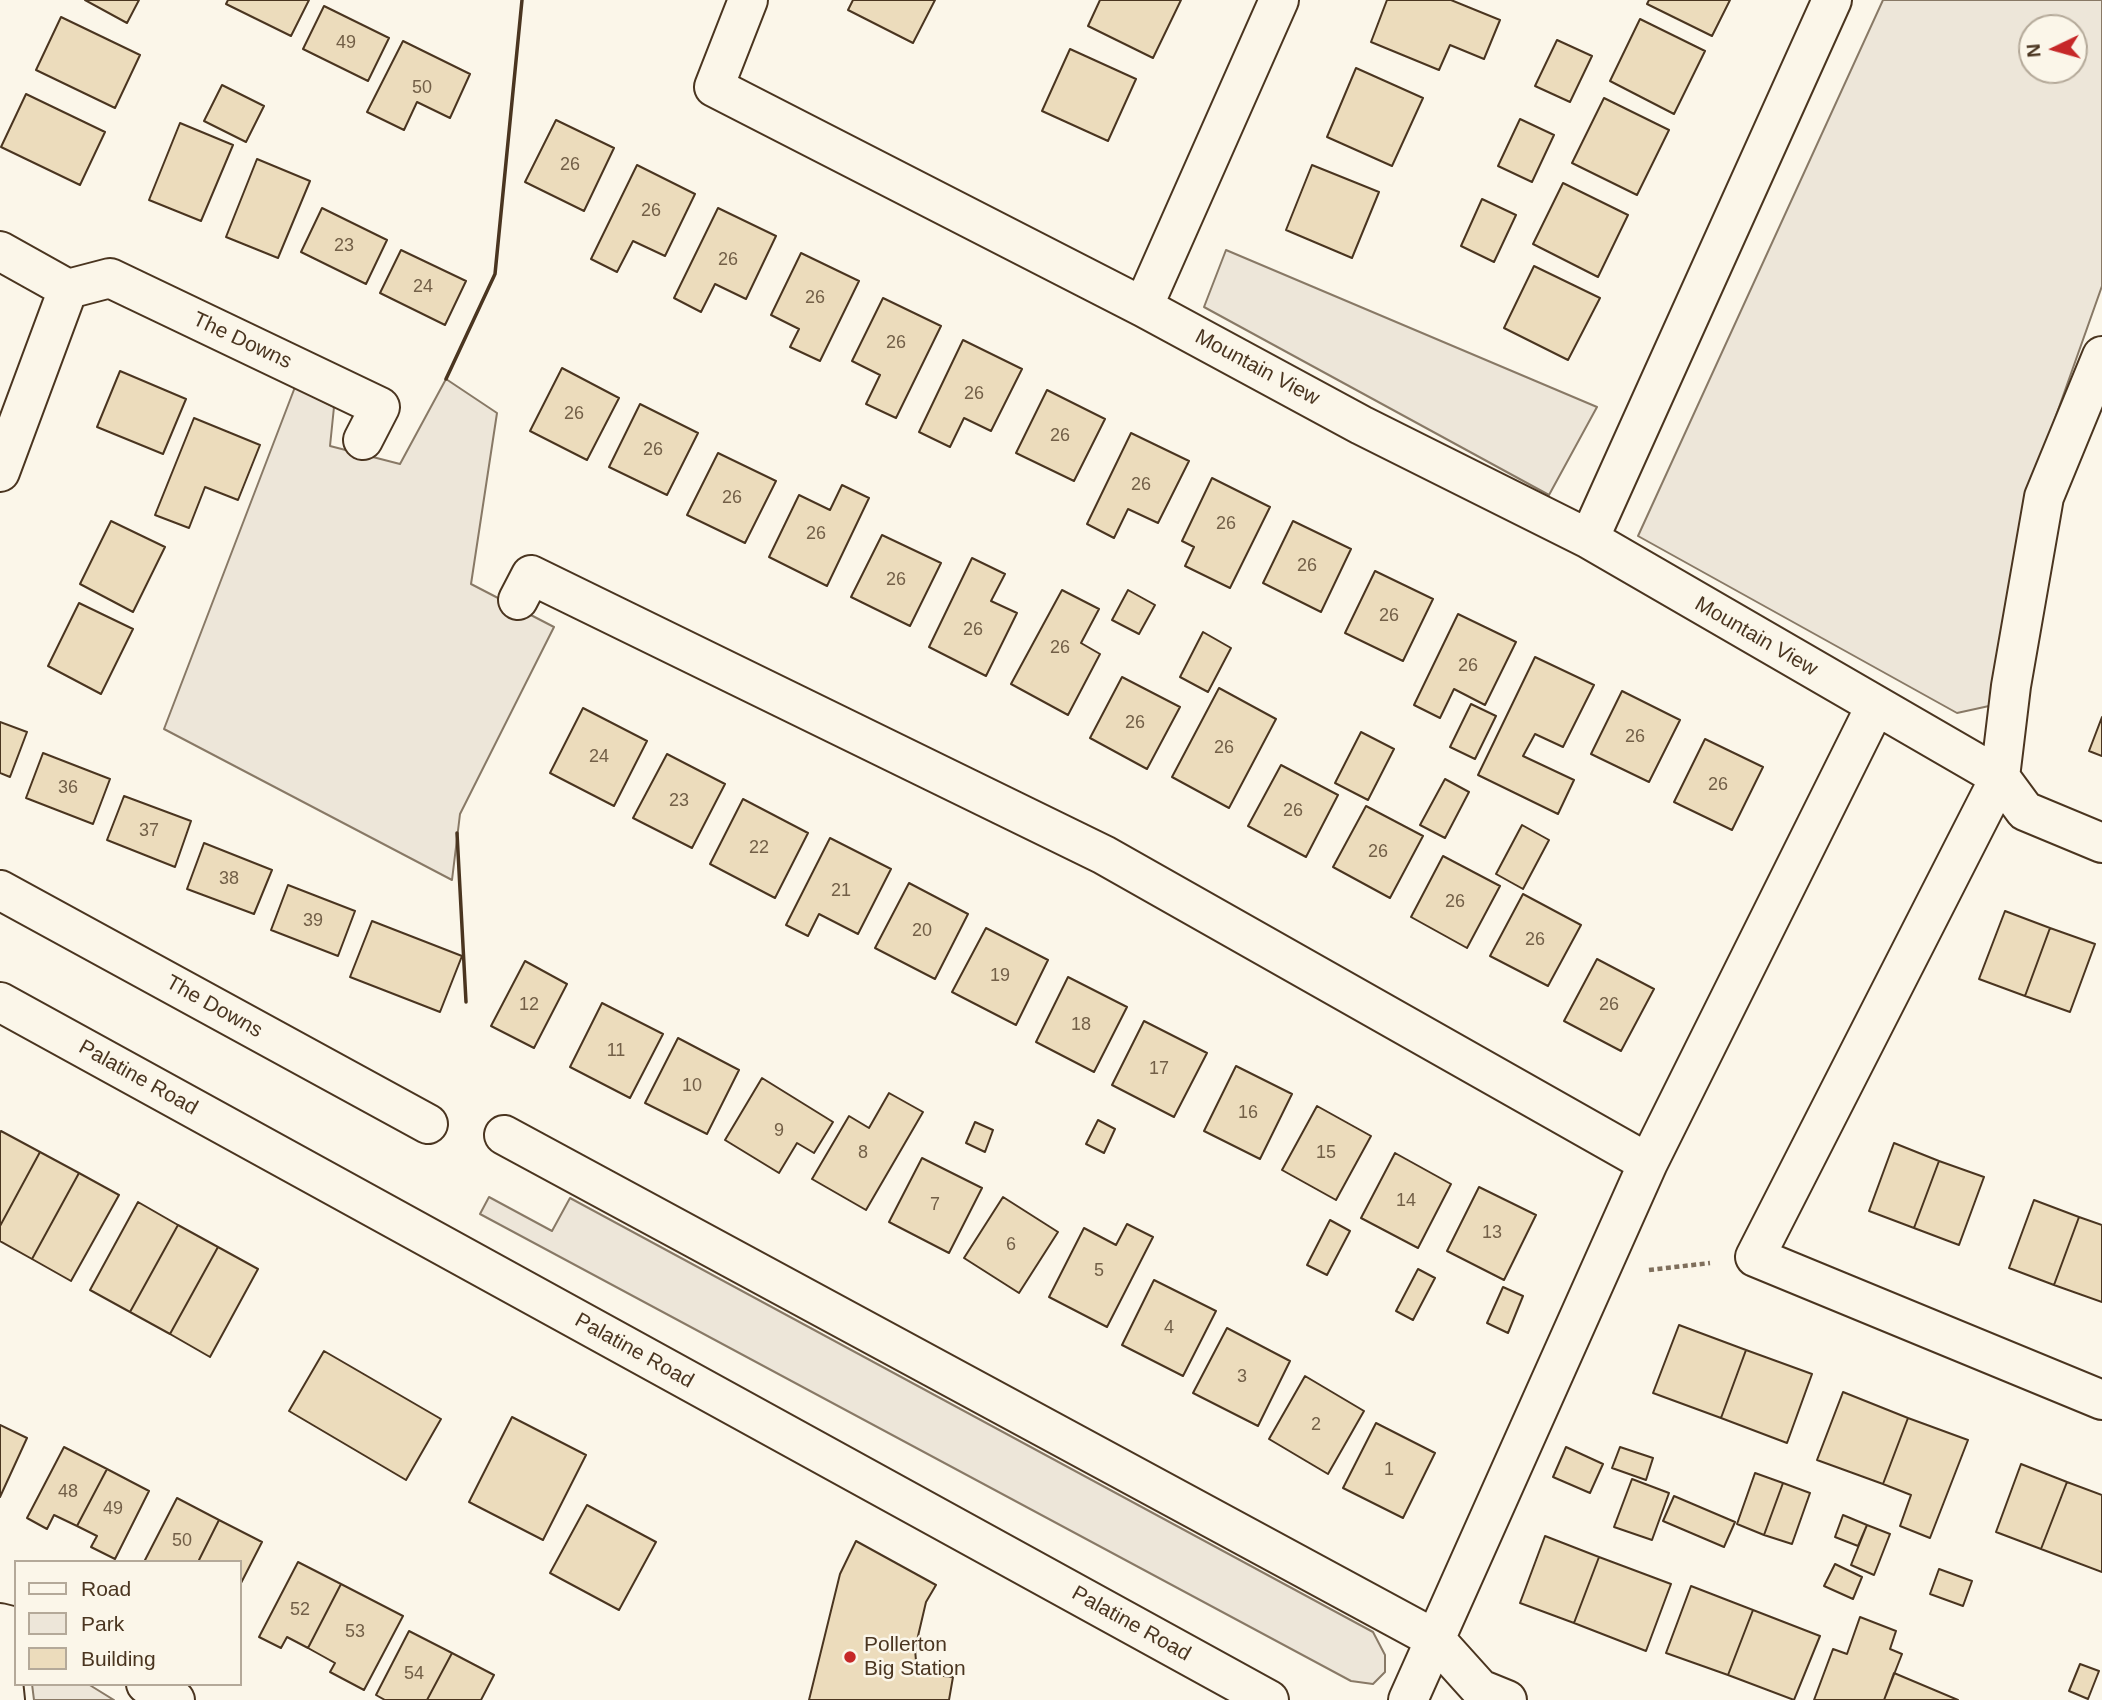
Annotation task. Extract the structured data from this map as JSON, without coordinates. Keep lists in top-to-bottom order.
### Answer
{
  "streets": {
    "street": ["The Downs", "Mountain View", "Palatine Road"]
  },
  "places": ["Pollerton Big Station"],
  "house_numbers": [
    "49",
    "50",
    "26",
    "26",
    "23",
    "26",
    "24",
    "26",
    "26",
    "26",
    "26",
    "26",
    "26",
    "26",
    "26",
    "26",
    "26",
    "26",
    "26",
    "26",
    "26",
    "26",
    "26",
    "26",
    "26",
    "26",
    "24",
    "26",
    "36",
    "23",
    "26",
    "37",
    "22",
    "26",
    "38",
    "21",
    "26",
    "39",
    "20",
    "26",
    "19",
    "12",
    "26",
    "18",
    "11",
    "17",
    "10",
    "16",
    "9",
    "8",
    "15",
    "14",
    "7",
    "13",
    "6",
    "5",
    "4",
    "3",
    "2",
    "1",
    "48",
    "49",
    "50",
    "52",
    "53",
    "54"
  ],
  "legend": ["Road", "Park", "Building"],
  "north": "left"
}
